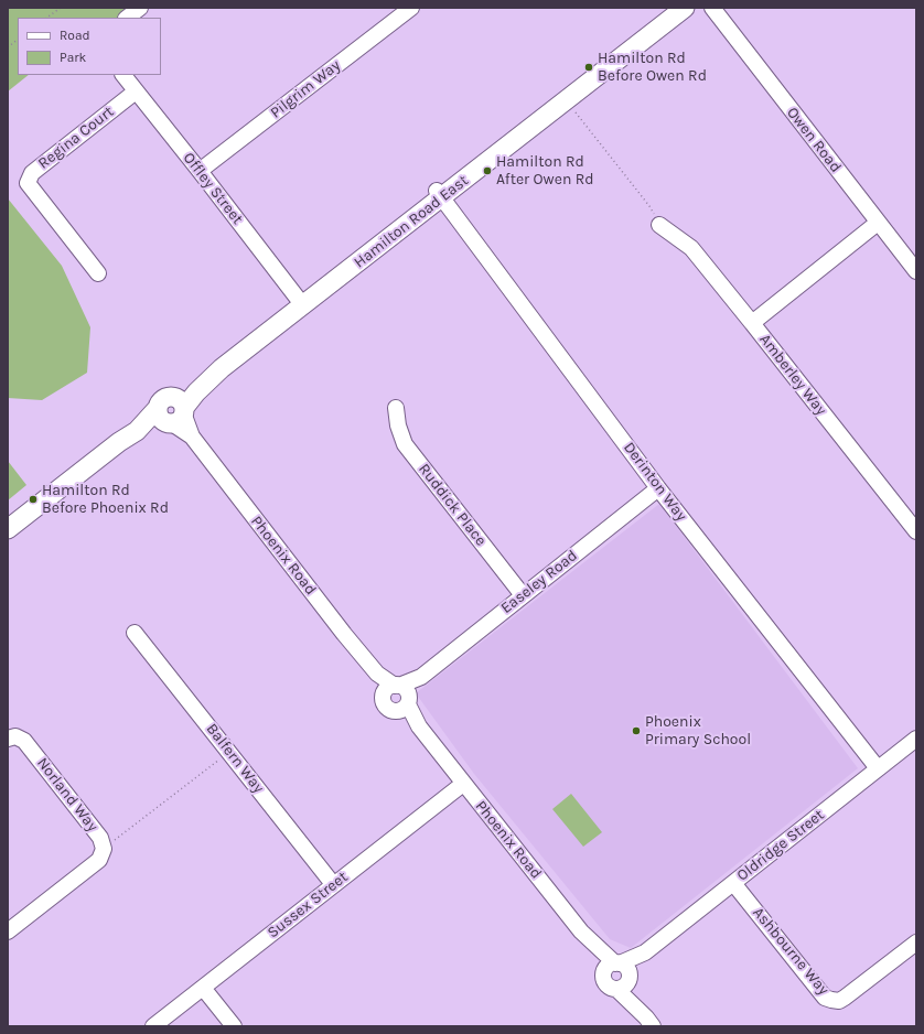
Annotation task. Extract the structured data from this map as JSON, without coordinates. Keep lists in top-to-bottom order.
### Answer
{
  "streets": {
    "main road": ["Hamilton Road East"],
    "street": [
      "Pilgrim Way",
      "Regina Court",
      "Owen Road",
      "Offley Street",
      "Amberley Way",
      "Derinton Way",
      "Ruddick Place",
      "Phoenix Road",
      "Easeley Road",
      "Balfern Way",
      "Norland Way",
      "Oldridge Street",
      "Sussex Street",
      "Ashbourne Way"
    ]
  },
  "crossings": [
    ["Pilgrim Way", "Offley Street"],
    ["Regina Court", "Offley Street"],
    ["Owen Road", "Amberley Way"],
    ["Offley Street", "Hamilton Road East"],
    ["Hamilton Road East", "Derinton Way"],
    ["Hamilton Road East", "Phoenix Road"],
    ["Derinton Way", "Easeley Road"],
    ["Derinton Way", "Oldridge Street"],
    ["Ruddick Place", "Easeley Road"],
    ["Phoenix Road", "Easeley Road"],
    ["Phoenix Road", "Oldridge Street"],
    ["Phoenix Road", "Sussex Street"],
    ["Balfern Way", "Sussex Street"],
    ["Oldridge Street", "Ashbourne Way"]
  ],
  "places": [
    "Hamilton Rd Before Owen Rd",
    "Hamilton Rd After Owen Rd",
    "Hamilton Rd Before Phoenix Rd",
    "Phoenix Primary School"
  ],
  "legend": ["Road", "Park"]
}
